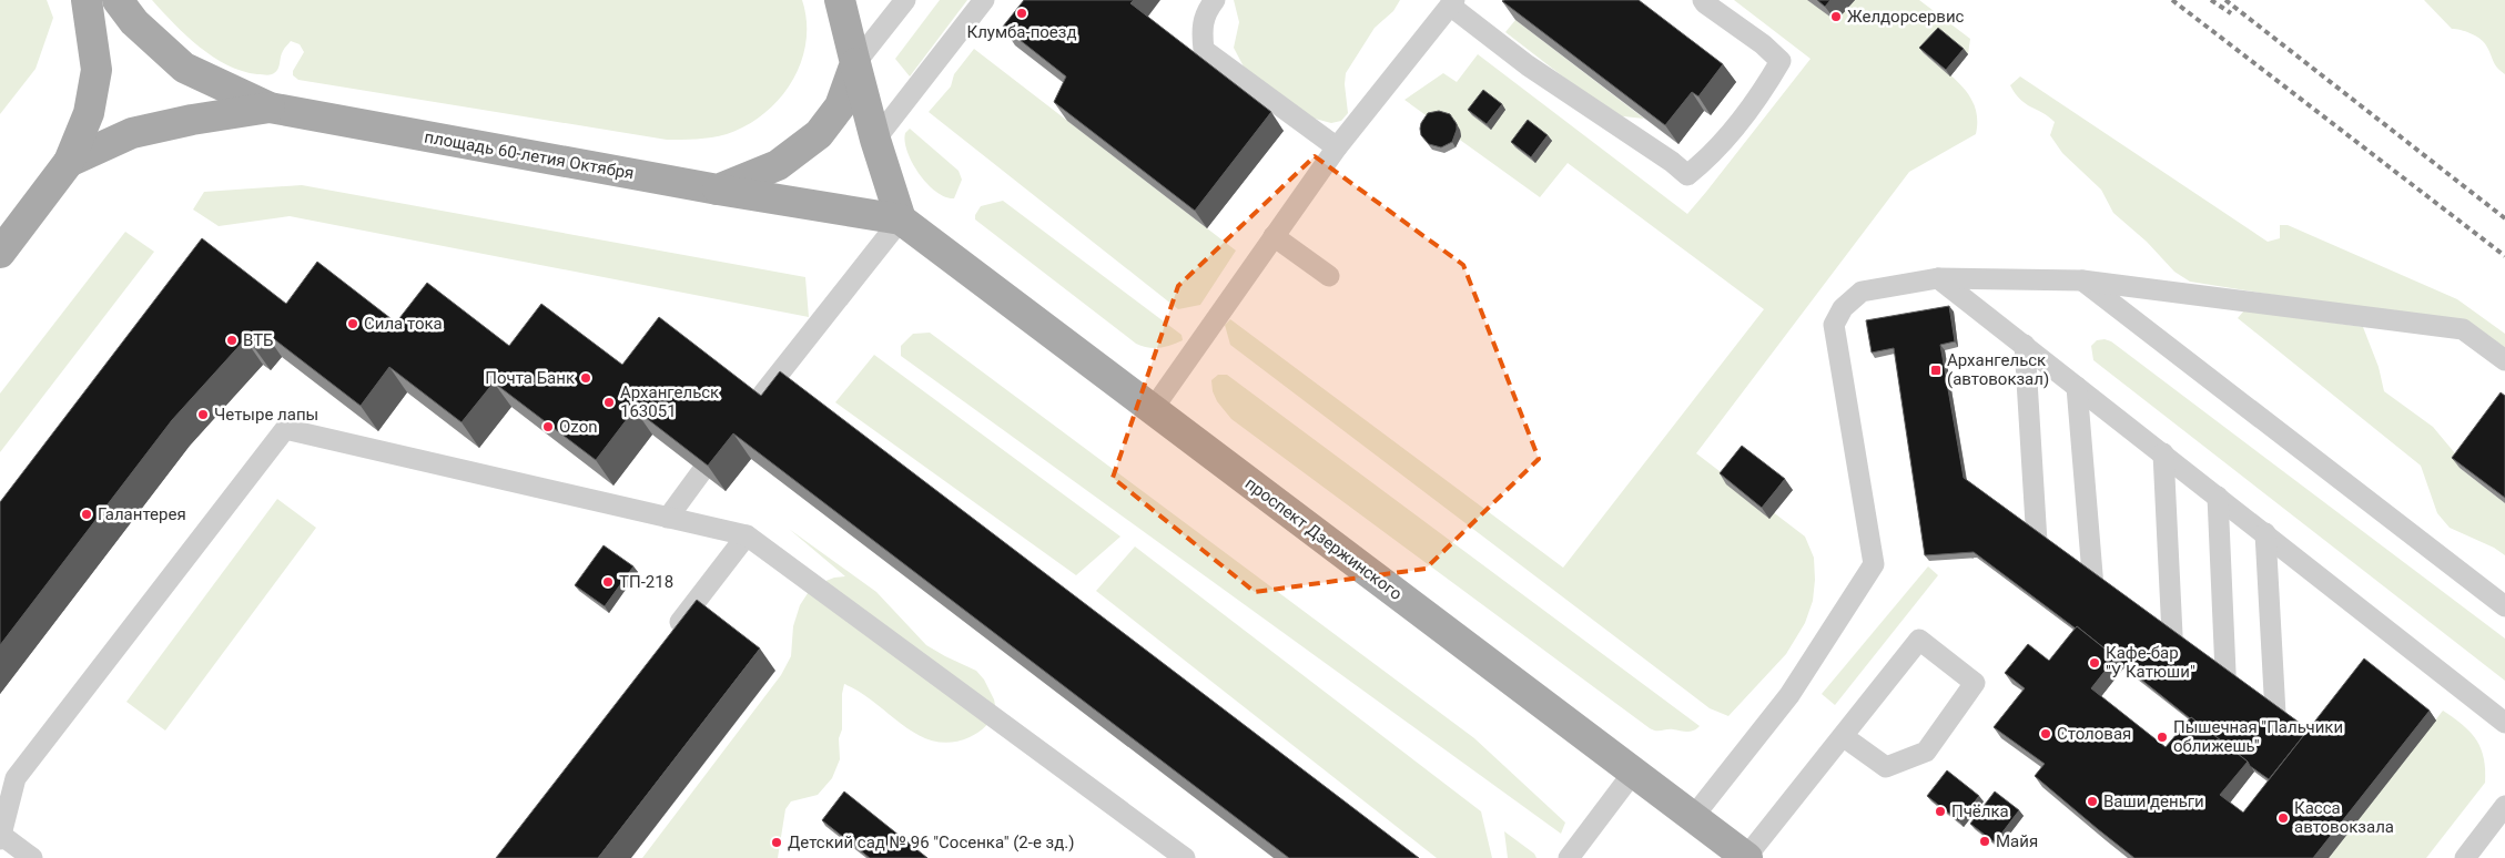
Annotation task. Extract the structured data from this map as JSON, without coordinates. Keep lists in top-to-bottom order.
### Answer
{
  "streets": {
    "main road": ["площадь 60-летия Октября", "проспект Дзержинского"]
  },
  "crossings": [
    ["площадь 60-летия Октября", "проспект Дзержинского"]
  ],
  "places": {
    "other": [
      "Клумба-поезд",
      "Желдорсервис",
      "Сила тока",
      "ВТБ",
      "Почта Банк",
      "Архангельск 163051",
      "Четыре лапы",
      "Ozon",
      "Галантерея",
      "ТП-218",
      "Кафе-бар \"У Катюши\"",
      "Столовая",
      "Пышечная \"Пальчики оближешь\"",
      "Ваши деньги",
      "Пчёлка",
      "Касса автовокзала",
      "Майя",
      "Детский сад № 96 \"Сосенка\" (2-е зд.)"
    ],
    "transit": ["Архангельск (автовокзал)"]
  }
}
